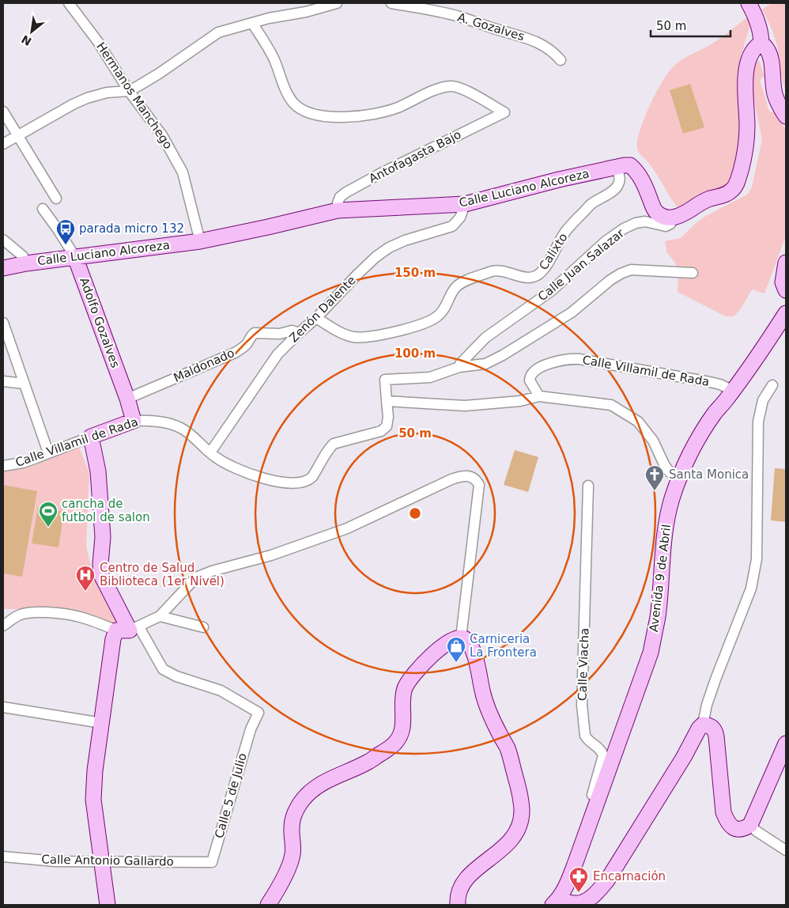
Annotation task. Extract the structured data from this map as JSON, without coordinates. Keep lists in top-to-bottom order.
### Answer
{
  "streets": {
    "street": [
      "A. Gozalves",
      "Hermanos Manchego",
      "Antofagasta Bajo",
      "Calle Luciano Alcoreza",
      "Calixto",
      "Calle Juan Salazar",
      "Zenón Dalente",
      "Adolfo Gozalves",
      "Maldonado",
      "Calle Villamil de Rada",
      "Avenida 9 de Abril",
      "Calle Viacha",
      "Calle 5 de Julio",
      "Calle Antonio Gallardo"
    ]
  },
  "crossings": [
    ["Hermanos Manchego", "Calle Luciano Alcoreza"],
    ["Antofagasta Bajo", "Calle Luciano Alcoreza"],
    ["Calle Luciano Alcoreza", "Calixto"],
    ["Calle Luciano Alcoreza", "Calle Juan Salazar"],
    ["Calle Luciano Alcoreza", "Zenón Dalente"],
    ["Calle Luciano Alcoreza", "Adolfo Gozalves"],
    ["Calixto", "Zenón Dalente"],
    ["Calle Juan Salazar", "Calle Villamil de Rada"],
    ["Zenón Dalente", "Maldonado"],
    ["Zenón Dalente", "Calle Villamil de Rada"],
    ["Adolfo Gozalves", "Maldonado"],
    ["Adolfo Gozalves", "Calle Villamil de Rada"],
    ["Calle Villamil de Rada", "Avenida 9 de Abril"],
    ["Avenida 9 de Abril", "Calle Viacha"],
    ["Calle 5 de Julio", "Calle Antonio Gallardo"]
  ],
  "places": {
    "bus stop": ["parada micro 132"],
    "church": ["Santa Monica"],
    "sports": ["cancha de futbol de salon"],
    "hospital": ["Centro de Salud Biblioteca (1er Nivel)"],
    "shop": ["Carniceria La Frontera"],
    "pharmacy": ["Encarnación"]
  },
  "scale_bar": "50 m",
  "north": "bottom left",
  "rings": ["150 m", "100 m", "50 m"]
}
